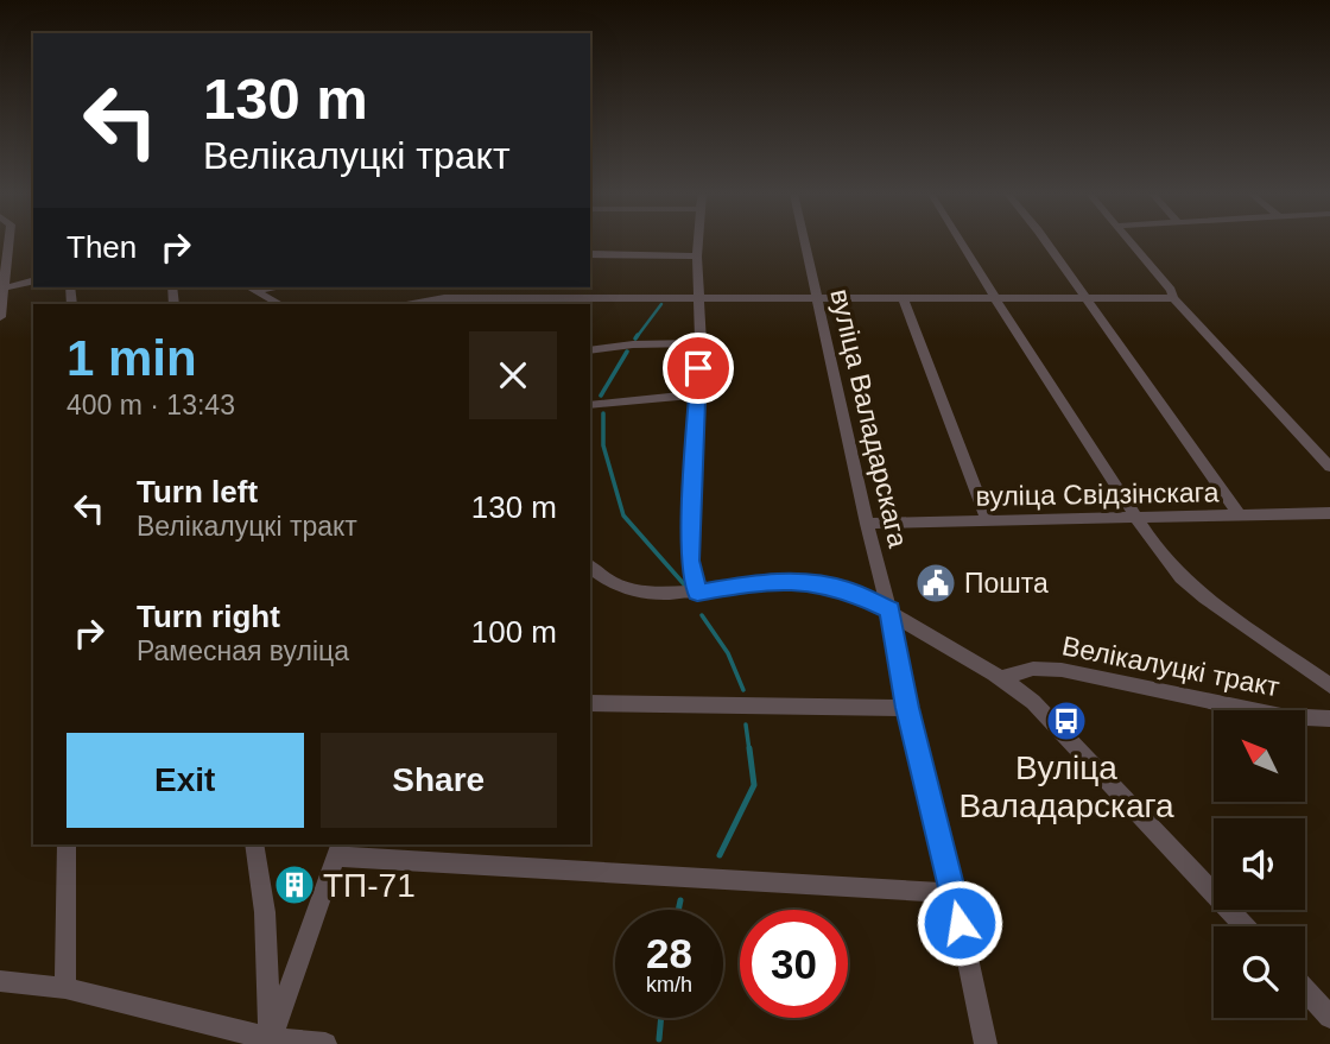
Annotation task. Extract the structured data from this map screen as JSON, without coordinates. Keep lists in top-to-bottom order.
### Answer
{
  "streets": {
    "street": ["вуліца Валадарскага", "вуліца Свідзінскага", "Велікалуцкі тракт"]
  },
  "crossings": [
    ["вуліца Валадарскага", "вуліца Свідзінскага"]
  ],
  "places": {
    "public building": ["Пошта"],
    "bus stop": ["Вуліца Валадарскага"],
    "building": ["ТП-71"]
  },
  "north": "top left",
  "page": {
    "turn": ["130 m", "Велікалуцкі тракт"],
    "then": "Then",
    "heading": ["1 min", "400 m · 13:43"],
    "list": [
      {
        "name": "Turn left",
        "note": "Велікалуцкі тракт",
        "value": "130 m"
      },
      {
        "name": "Turn right",
        "note": "Рамесная вуліца",
        "value": "100 m"
      }
    ],
    "buttons": ["Exit", "Share"],
    "speed": "28 km/h",
    "limit": "30"
  }
}
